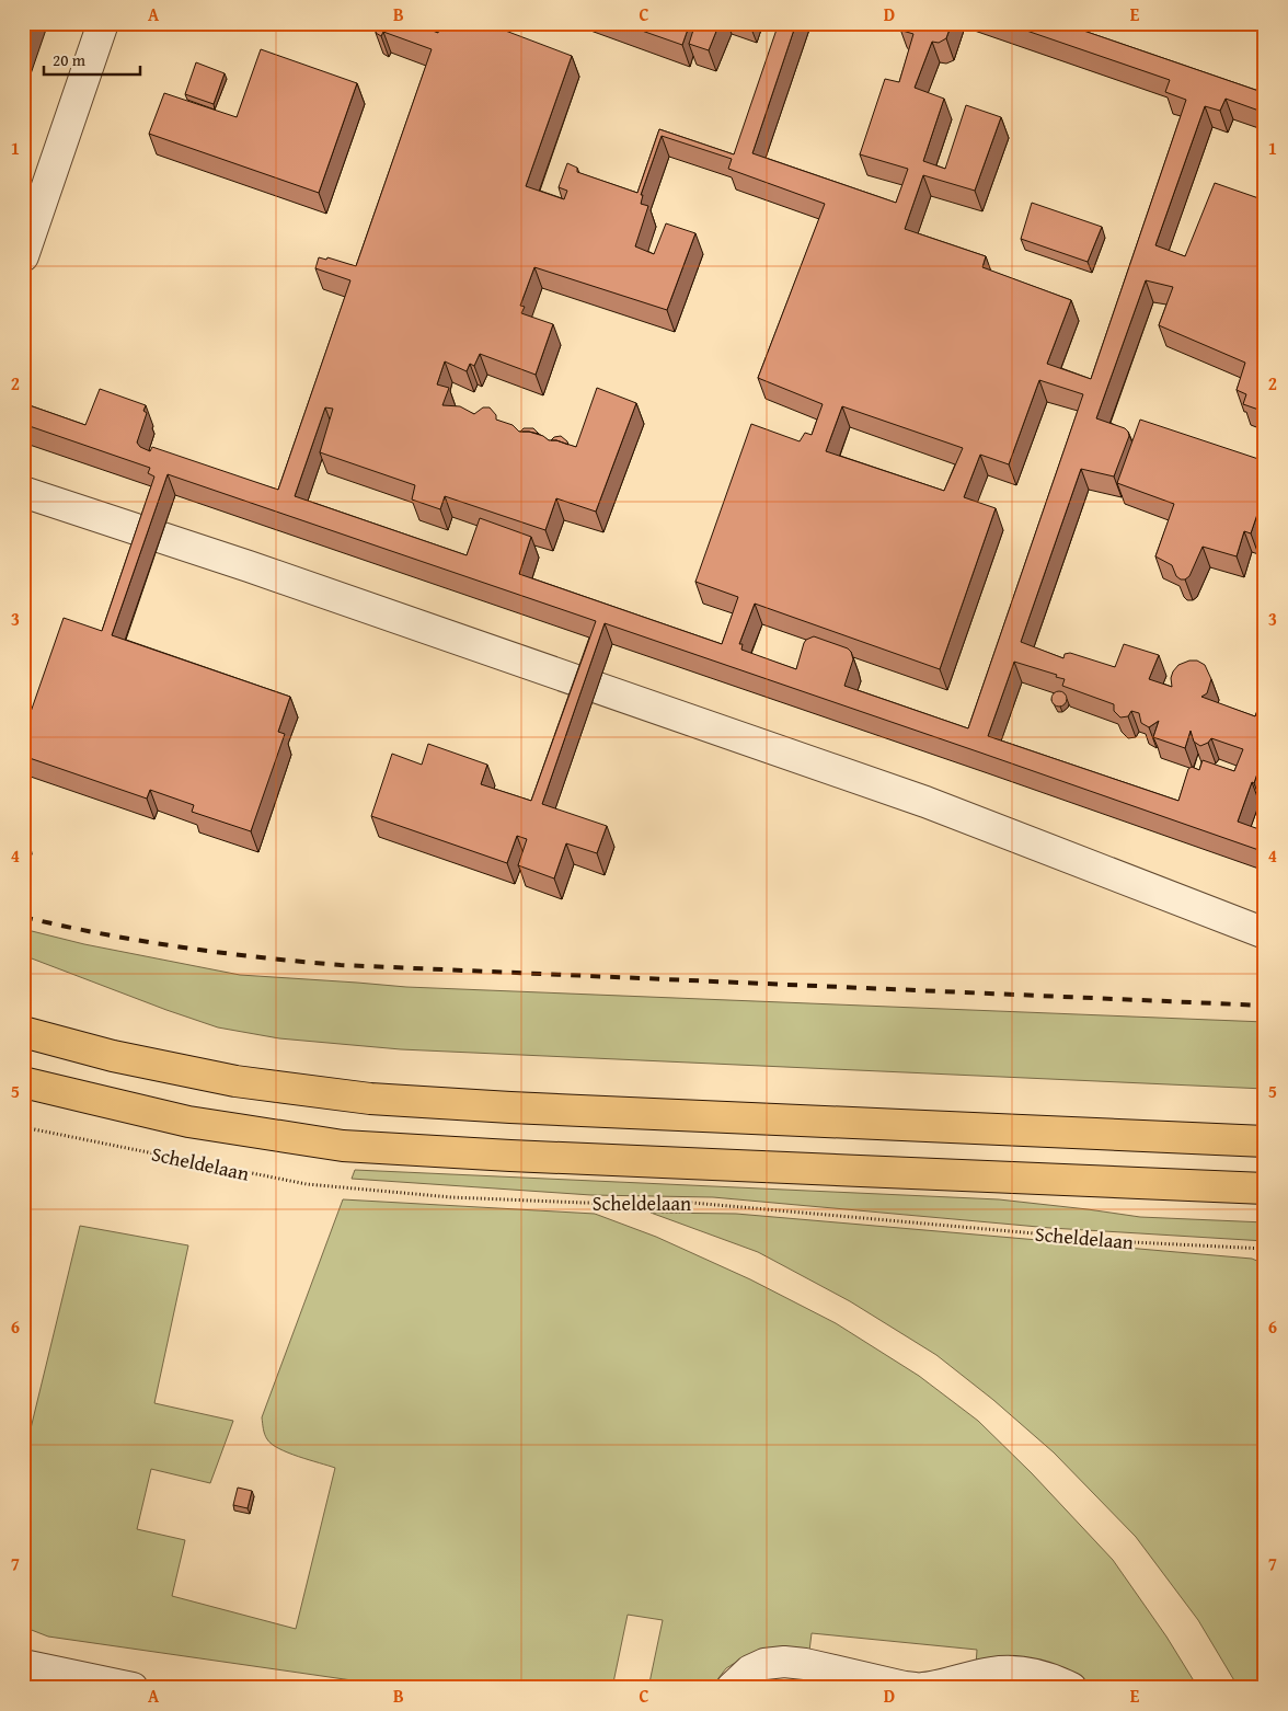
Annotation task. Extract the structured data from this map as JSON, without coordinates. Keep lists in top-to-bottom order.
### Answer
{
  "streets": {
    "main road": ["Scheldelaan"]
  },
  "scale_bar": "20 m",
  "grid": {
    "columns": [
      "A",
      "B",
      "C",
      "D",
      "E"
    ],
    "rows": [
      "1",
      "2",
      "3",
      "4",
      "5",
      "6",
      "7"
    ]
  }
}
